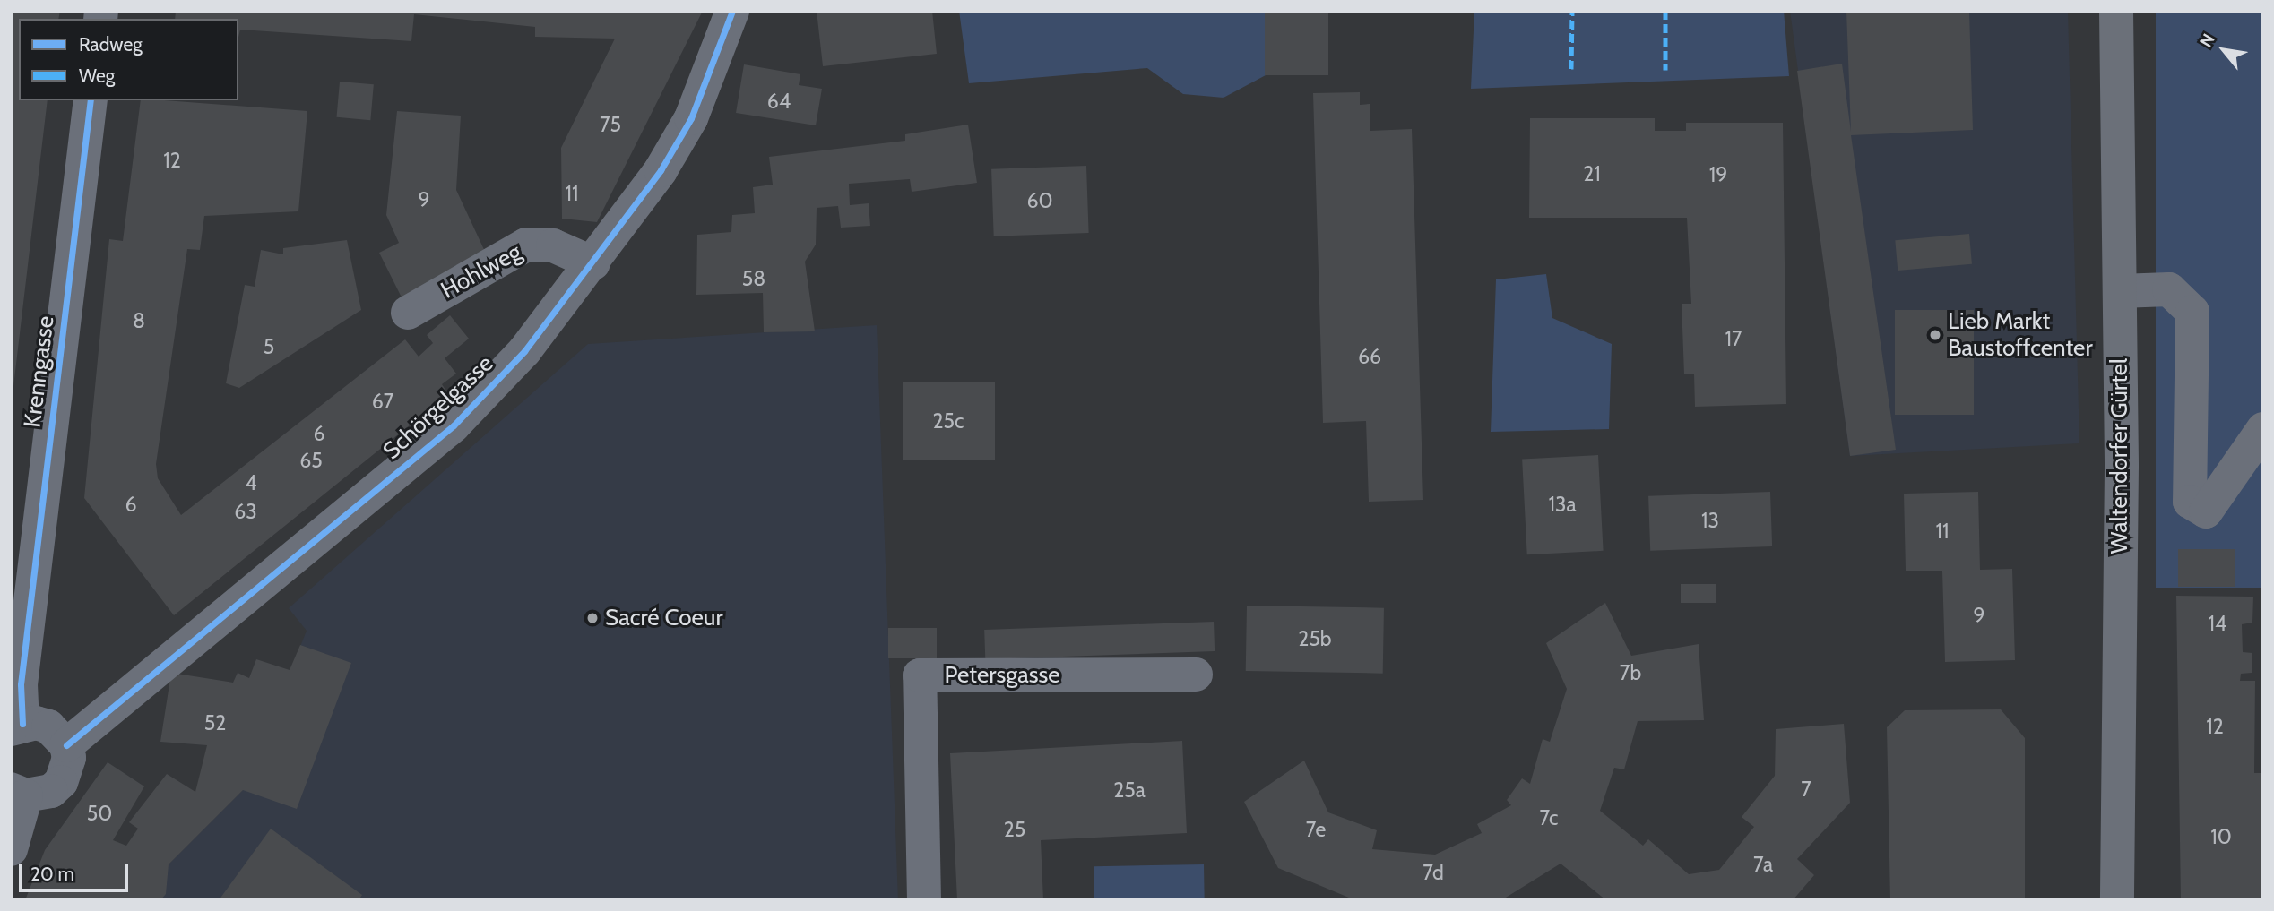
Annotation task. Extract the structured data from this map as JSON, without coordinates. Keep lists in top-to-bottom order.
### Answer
{
  "streets": {
    "main road": ["Waltendorfer Gürtel"],
    "street": [
      "Hohlweg",
      "Krenngasse",
      "Schörgelgasse",
      "Petersgasse"
    ]
  },
  "crossings": [
    ["Hohlweg", "Schörgelgasse"]
  ],
  "places": ["Lieb Markt Baustoffcenter", "Sacré Coeur"],
  "house_numbers": [
    "64",
    "75",
    "12",
    "21",
    "19",
    "11",
    "9",
    "60",
    "58",
    "8",
    "17",
    "5",
    "66",
    "67",
    "25c",
    "6",
    "65",
    "4",
    "6",
    "13a",
    "63",
    "13",
    "11",
    "9",
    "14",
    "25b",
    "7b",
    "52",
    "12",
    "7",
    "25a",
    "50",
    "7c",
    "25",
    "7e",
    "10",
    "7a",
    "7d"
  ],
  "legend": ["Radweg", "Weg"],
  "scale_bar": "20 m",
  "north": "top left"
}
